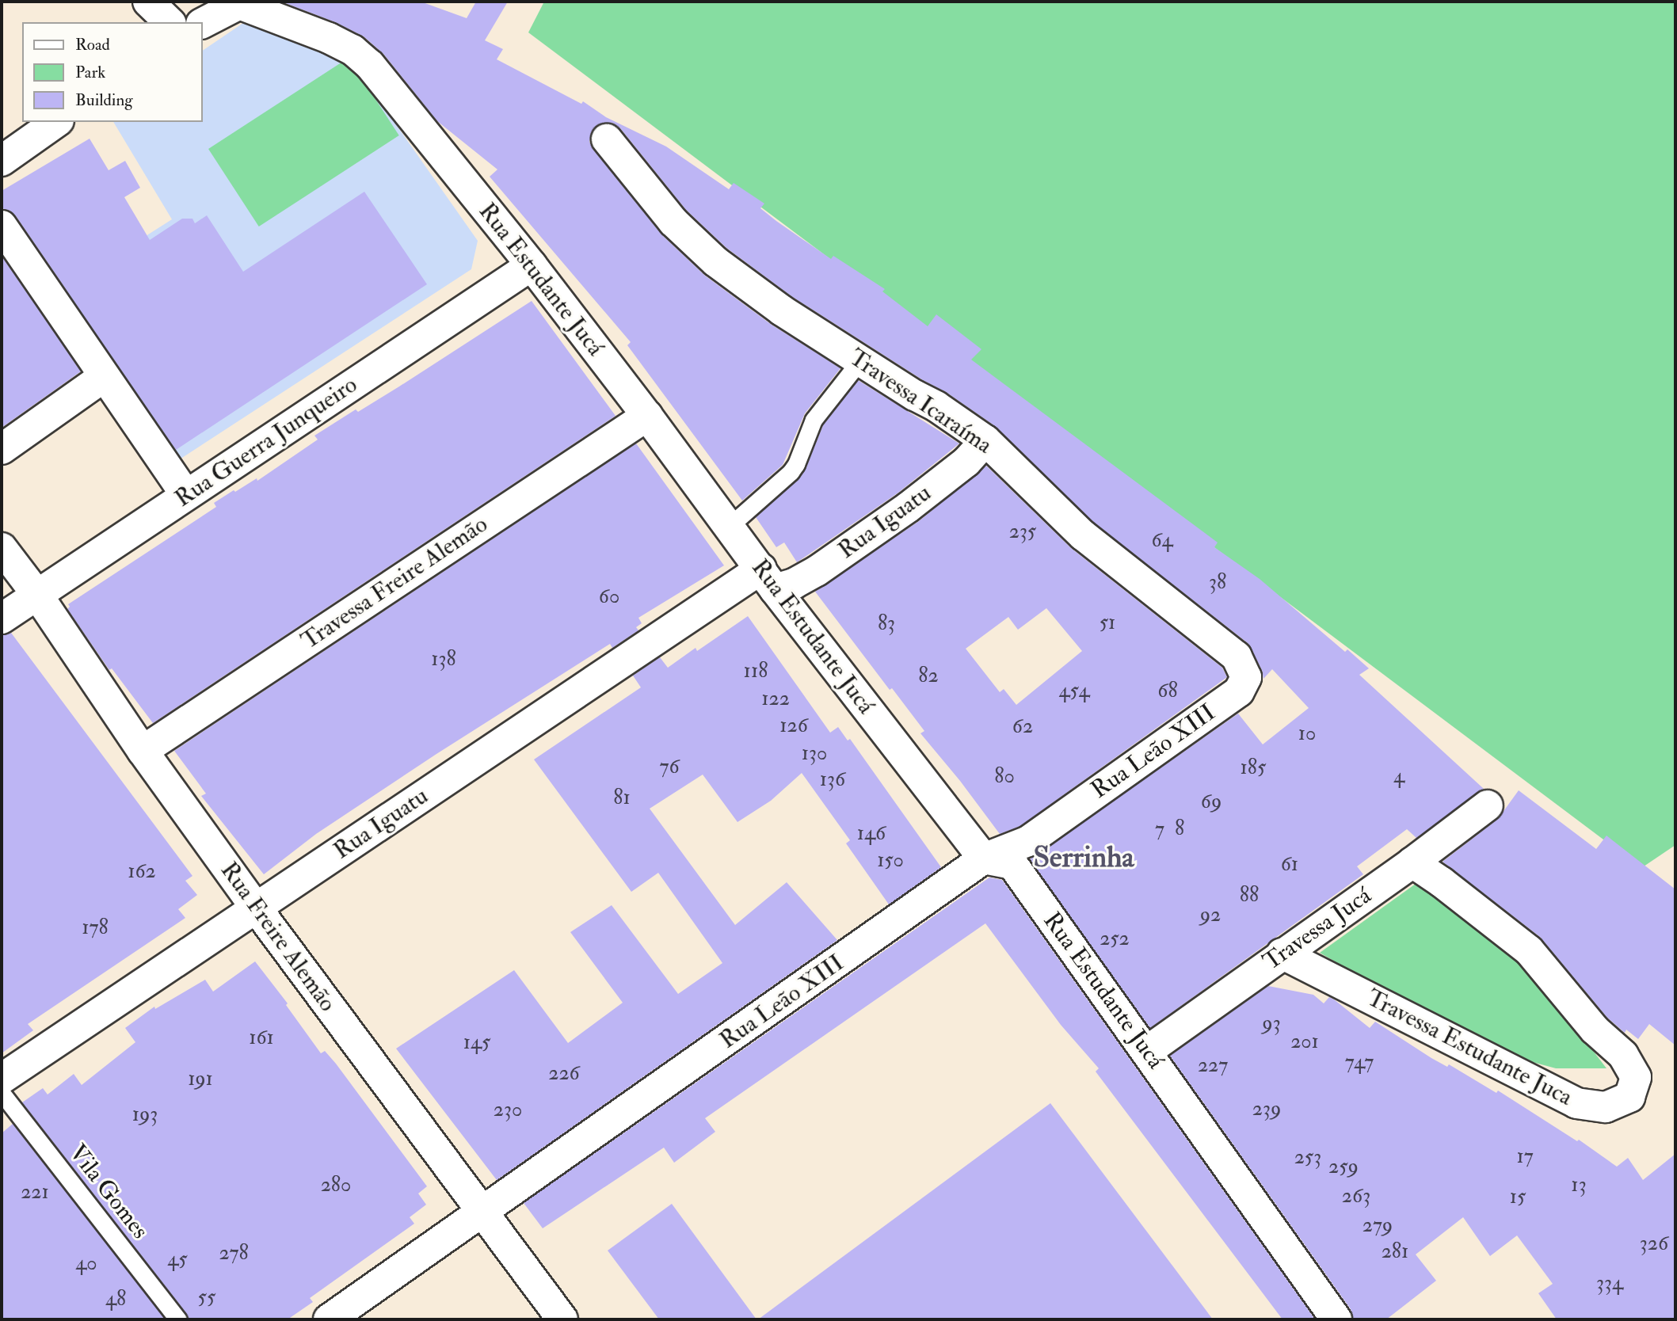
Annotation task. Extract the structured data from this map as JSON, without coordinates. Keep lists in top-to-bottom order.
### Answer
{
  "streets": {
    "street": [
      "Rua Estudante Jucá",
      "Travessa Icaraíma",
      "Rua Guerra Junqueiro",
      "Rua Iguatu",
      "Travessa Freire Alemão",
      "Rua Leão XIII",
      "Travessa Jucá",
      "Rua Freire Alemão",
      "Travessa Estudante Juca"
    ],
    "lane": ["Vila Gomes"]
  },
  "crossings": [
    ["Rua Estudante Jucá", "Rua Guerra Junqueiro"],
    ["Rua Estudante Jucá", "Rua Iguatu"],
    ["Rua Estudante Jucá", "Travessa Freire Alemão"],
    ["Rua Estudante Jucá", "Rua Leão XIII"],
    ["Rua Estudante Jucá", "Travessa Jucá"],
    ["Travessa Icaraíma", "Rua Iguatu"],
    ["Travessa Icaraíma", "Rua Leão XIII"],
    ["Rua Guerra Junqueiro", "Rua Freire Alemão"],
    ["Rua Iguatu", "Rua Freire Alemão"],
    ["Travessa Freire Alemão", "Rua Freire Alemão"],
    ["Rua Leão XIII", "Rua Freire Alemão"],
    ["Travessa Jucá", "Travessa Estudante Juca"]
  ],
  "districts": ["Serrinha"],
  "house_numbers": [
    "235",
    "64",
    "38",
    "60",
    "51",
    "83",
    "138",
    "118",
    "82",
    "454",
    "68",
    "122",
    "126",
    "62",
    "10",
    "130",
    "76",
    "185",
    "80",
    "4",
    "136",
    "81",
    "69",
    "8",
    "7",
    "146",
    "150",
    "61",
    "162",
    "88",
    "92",
    "178",
    "252",
    "93",
    "161",
    "201",
    "145",
    "747",
    "227",
    "226",
    "191",
    "239",
    "230",
    "193",
    "17",
    "253",
    "259",
    "280",
    "13",
    "221",
    "263",
    "15",
    "279",
    "326",
    "281",
    "278",
    "45",
    "40",
    "334",
    "55",
    "48"
  ],
  "legend": ["Road", "Park", "Building"]
}
